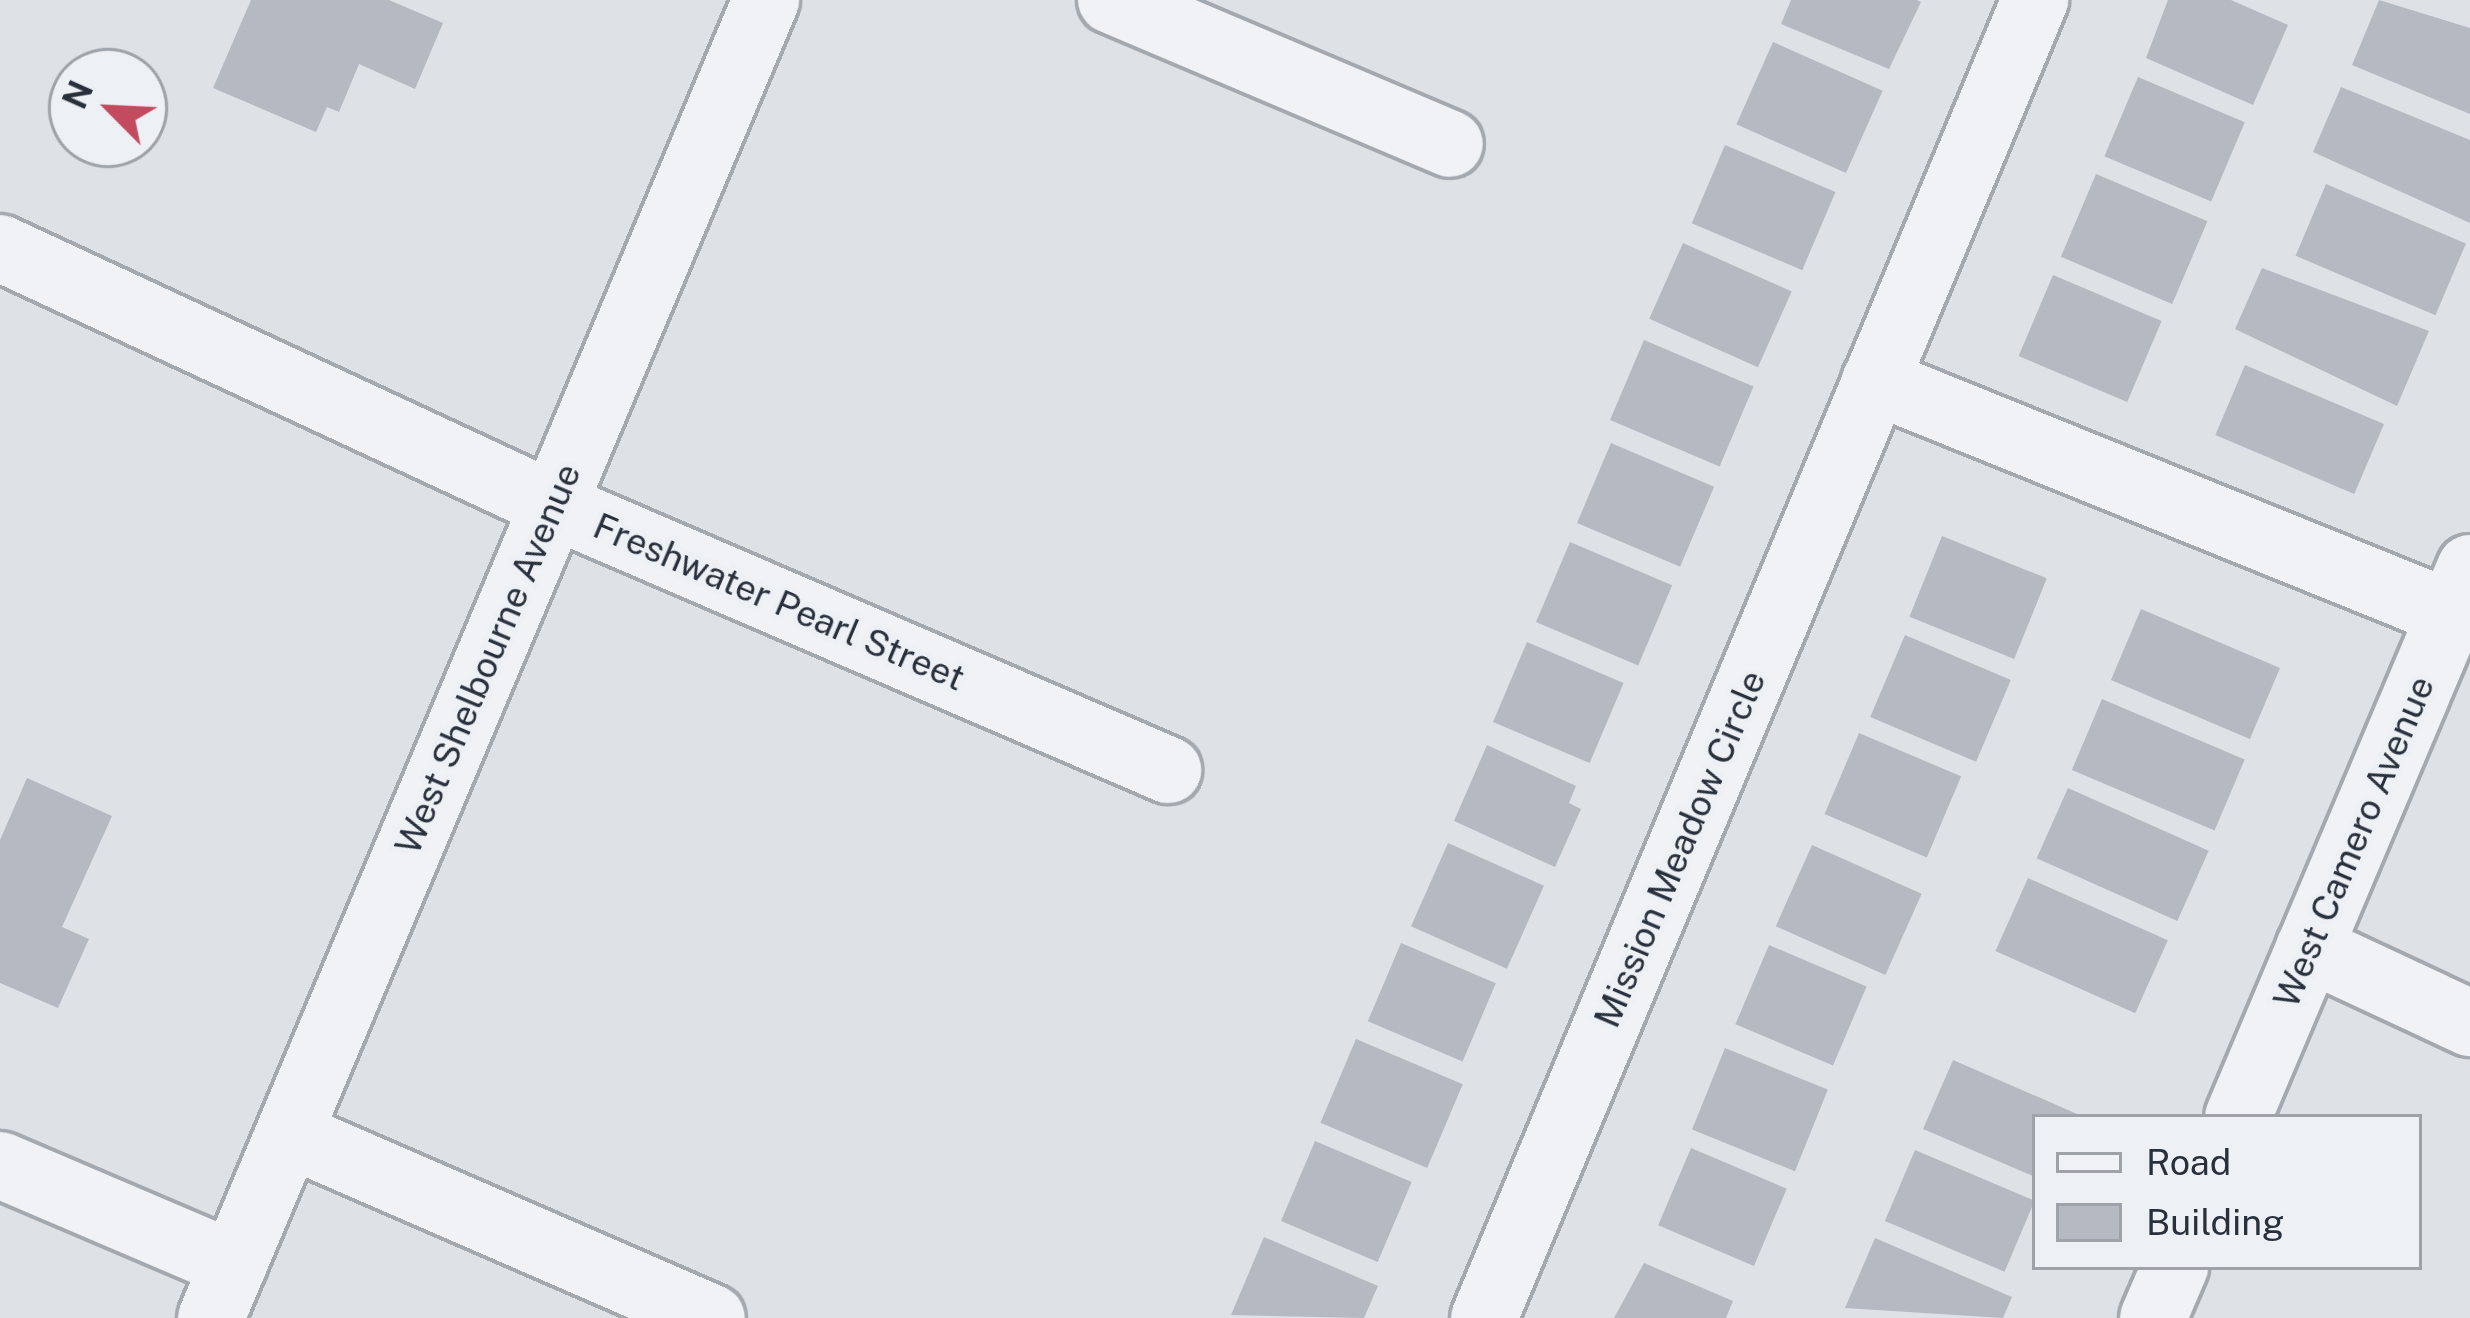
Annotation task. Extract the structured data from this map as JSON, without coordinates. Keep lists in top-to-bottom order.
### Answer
{
  "streets": {
    "street": [
      "Freshwater Pearl Street",
      "West Shelbourne Avenue",
      "West Camero Avenue",
      "Mission Meadow Circle"
    ]
  },
  "crossings": [
    ["Freshwater Pearl Street", "West Shelbourne Avenue"]
  ],
  "legend": ["Road", "Building"],
  "north": "top left"
}
